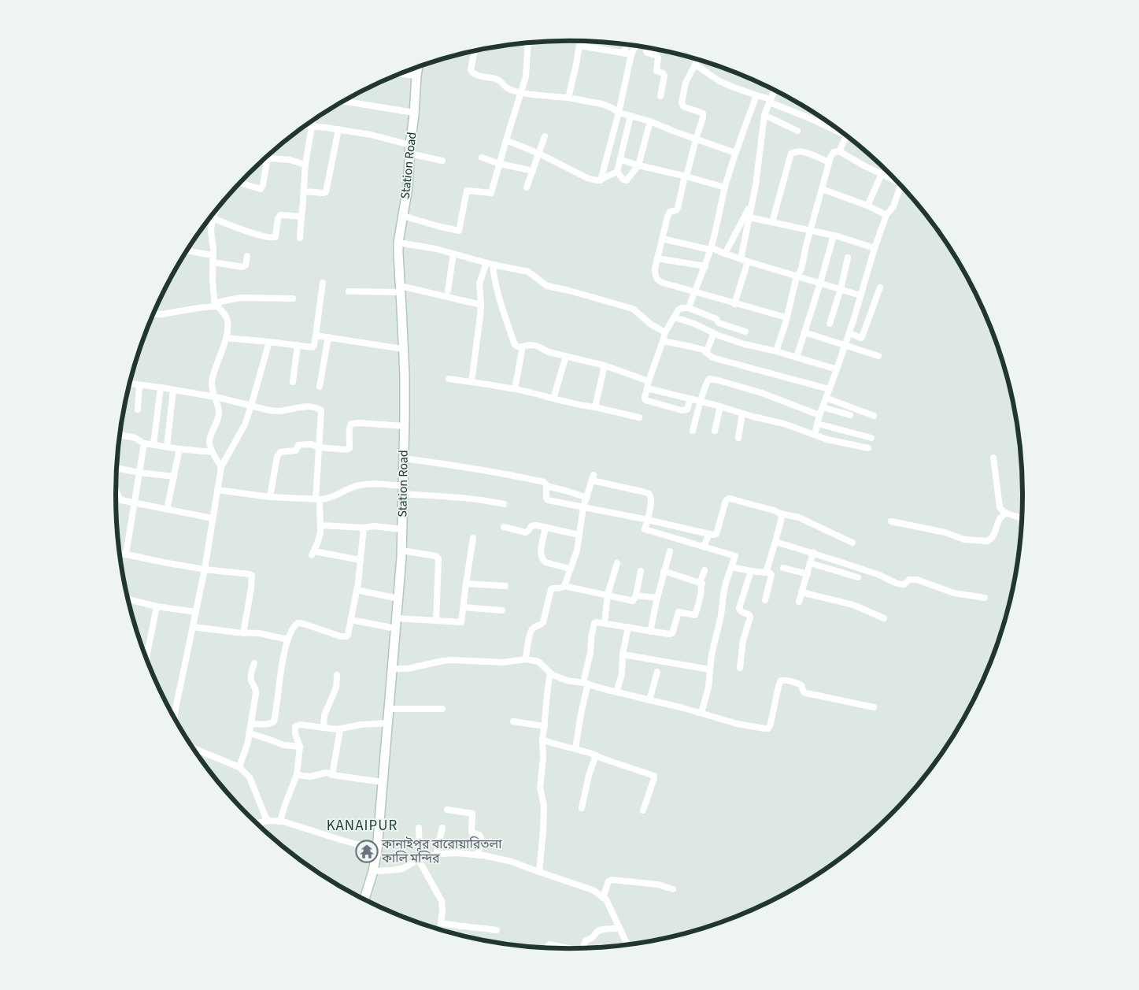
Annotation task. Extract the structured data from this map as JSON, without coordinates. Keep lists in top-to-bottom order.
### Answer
{
  "streets": {
    "main road": ["Station Road"]
  },
  "districts": ["KANAIPUR"],
  "places": {
    "temple": ["কানাইপুর বারোয়ারিতলা কালি মন্দির"]
  }
}
